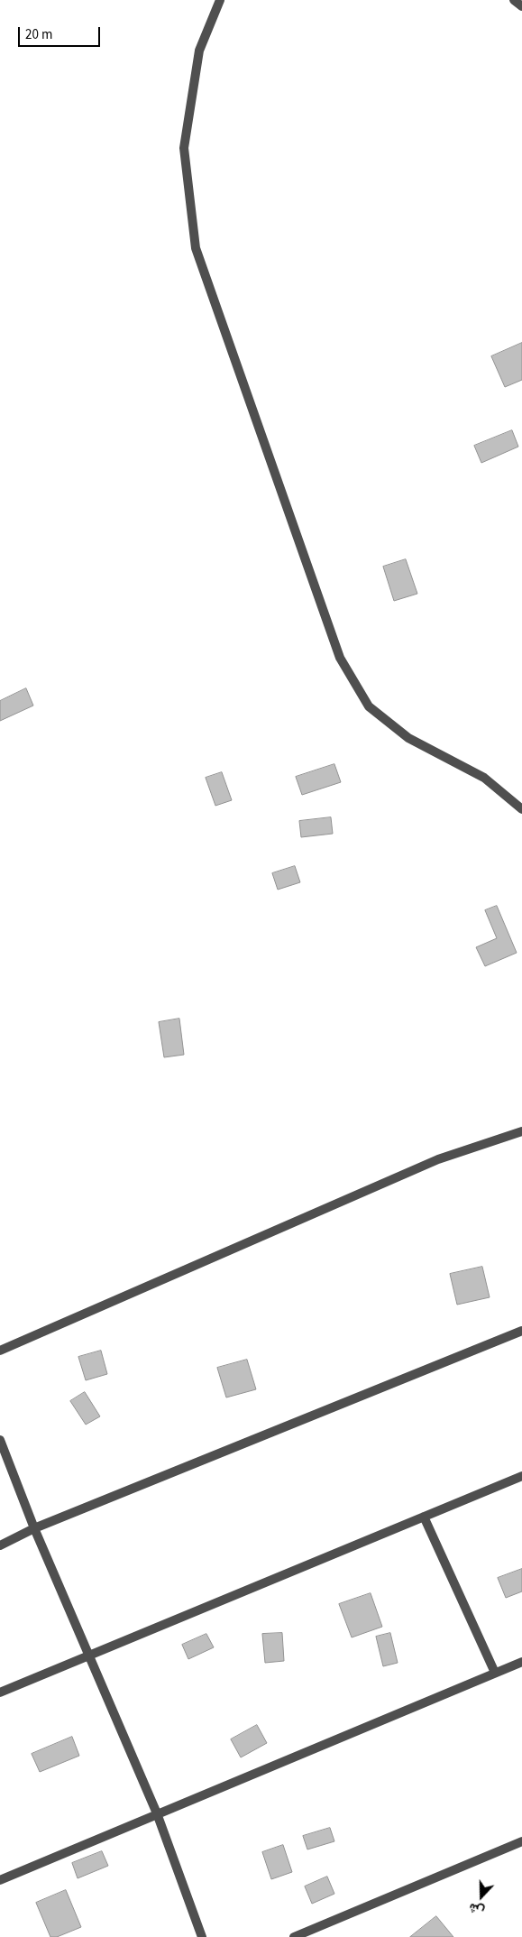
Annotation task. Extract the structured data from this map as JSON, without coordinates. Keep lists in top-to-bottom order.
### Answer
{
  "scale_bar": "20 m",
  "north": "bottom"
}
